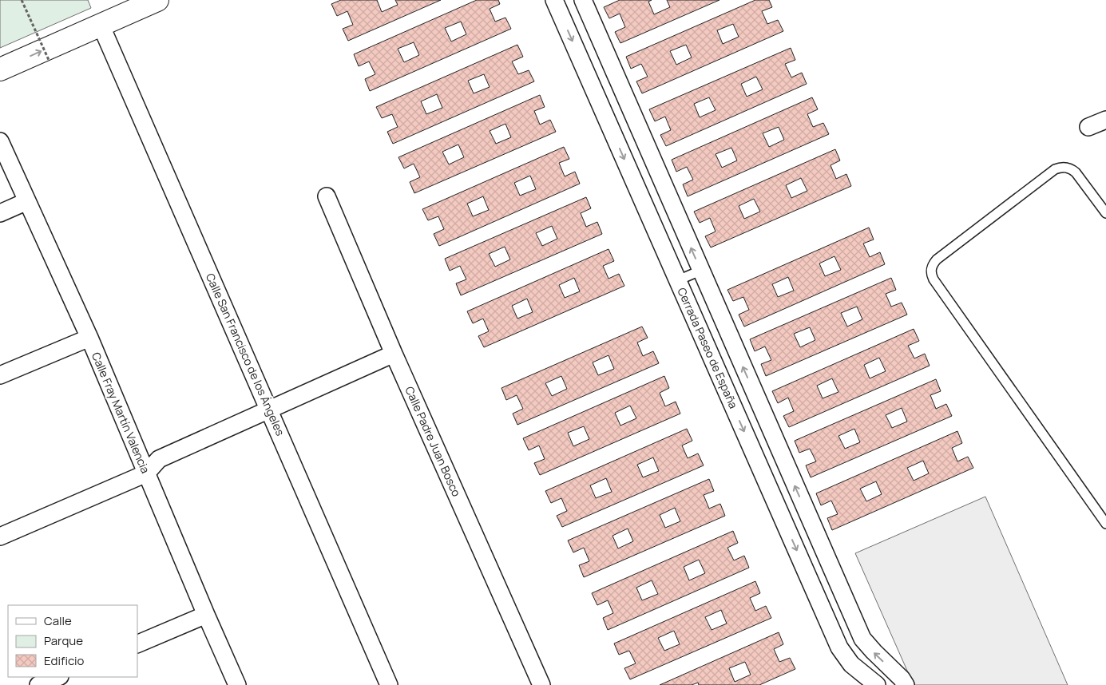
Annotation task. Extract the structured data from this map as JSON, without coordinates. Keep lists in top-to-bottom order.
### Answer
{
  "streets": {
    "street": [
      "Cerrada Paseo de España",
      "Calle San Francisco de los Ángeles",
      "Calle Fray Martín Valencia",
      "Calle Padre Juan Bosco"
    ]
  },
  "legend": ["Calle", "Parque", "Edificio"]
}
